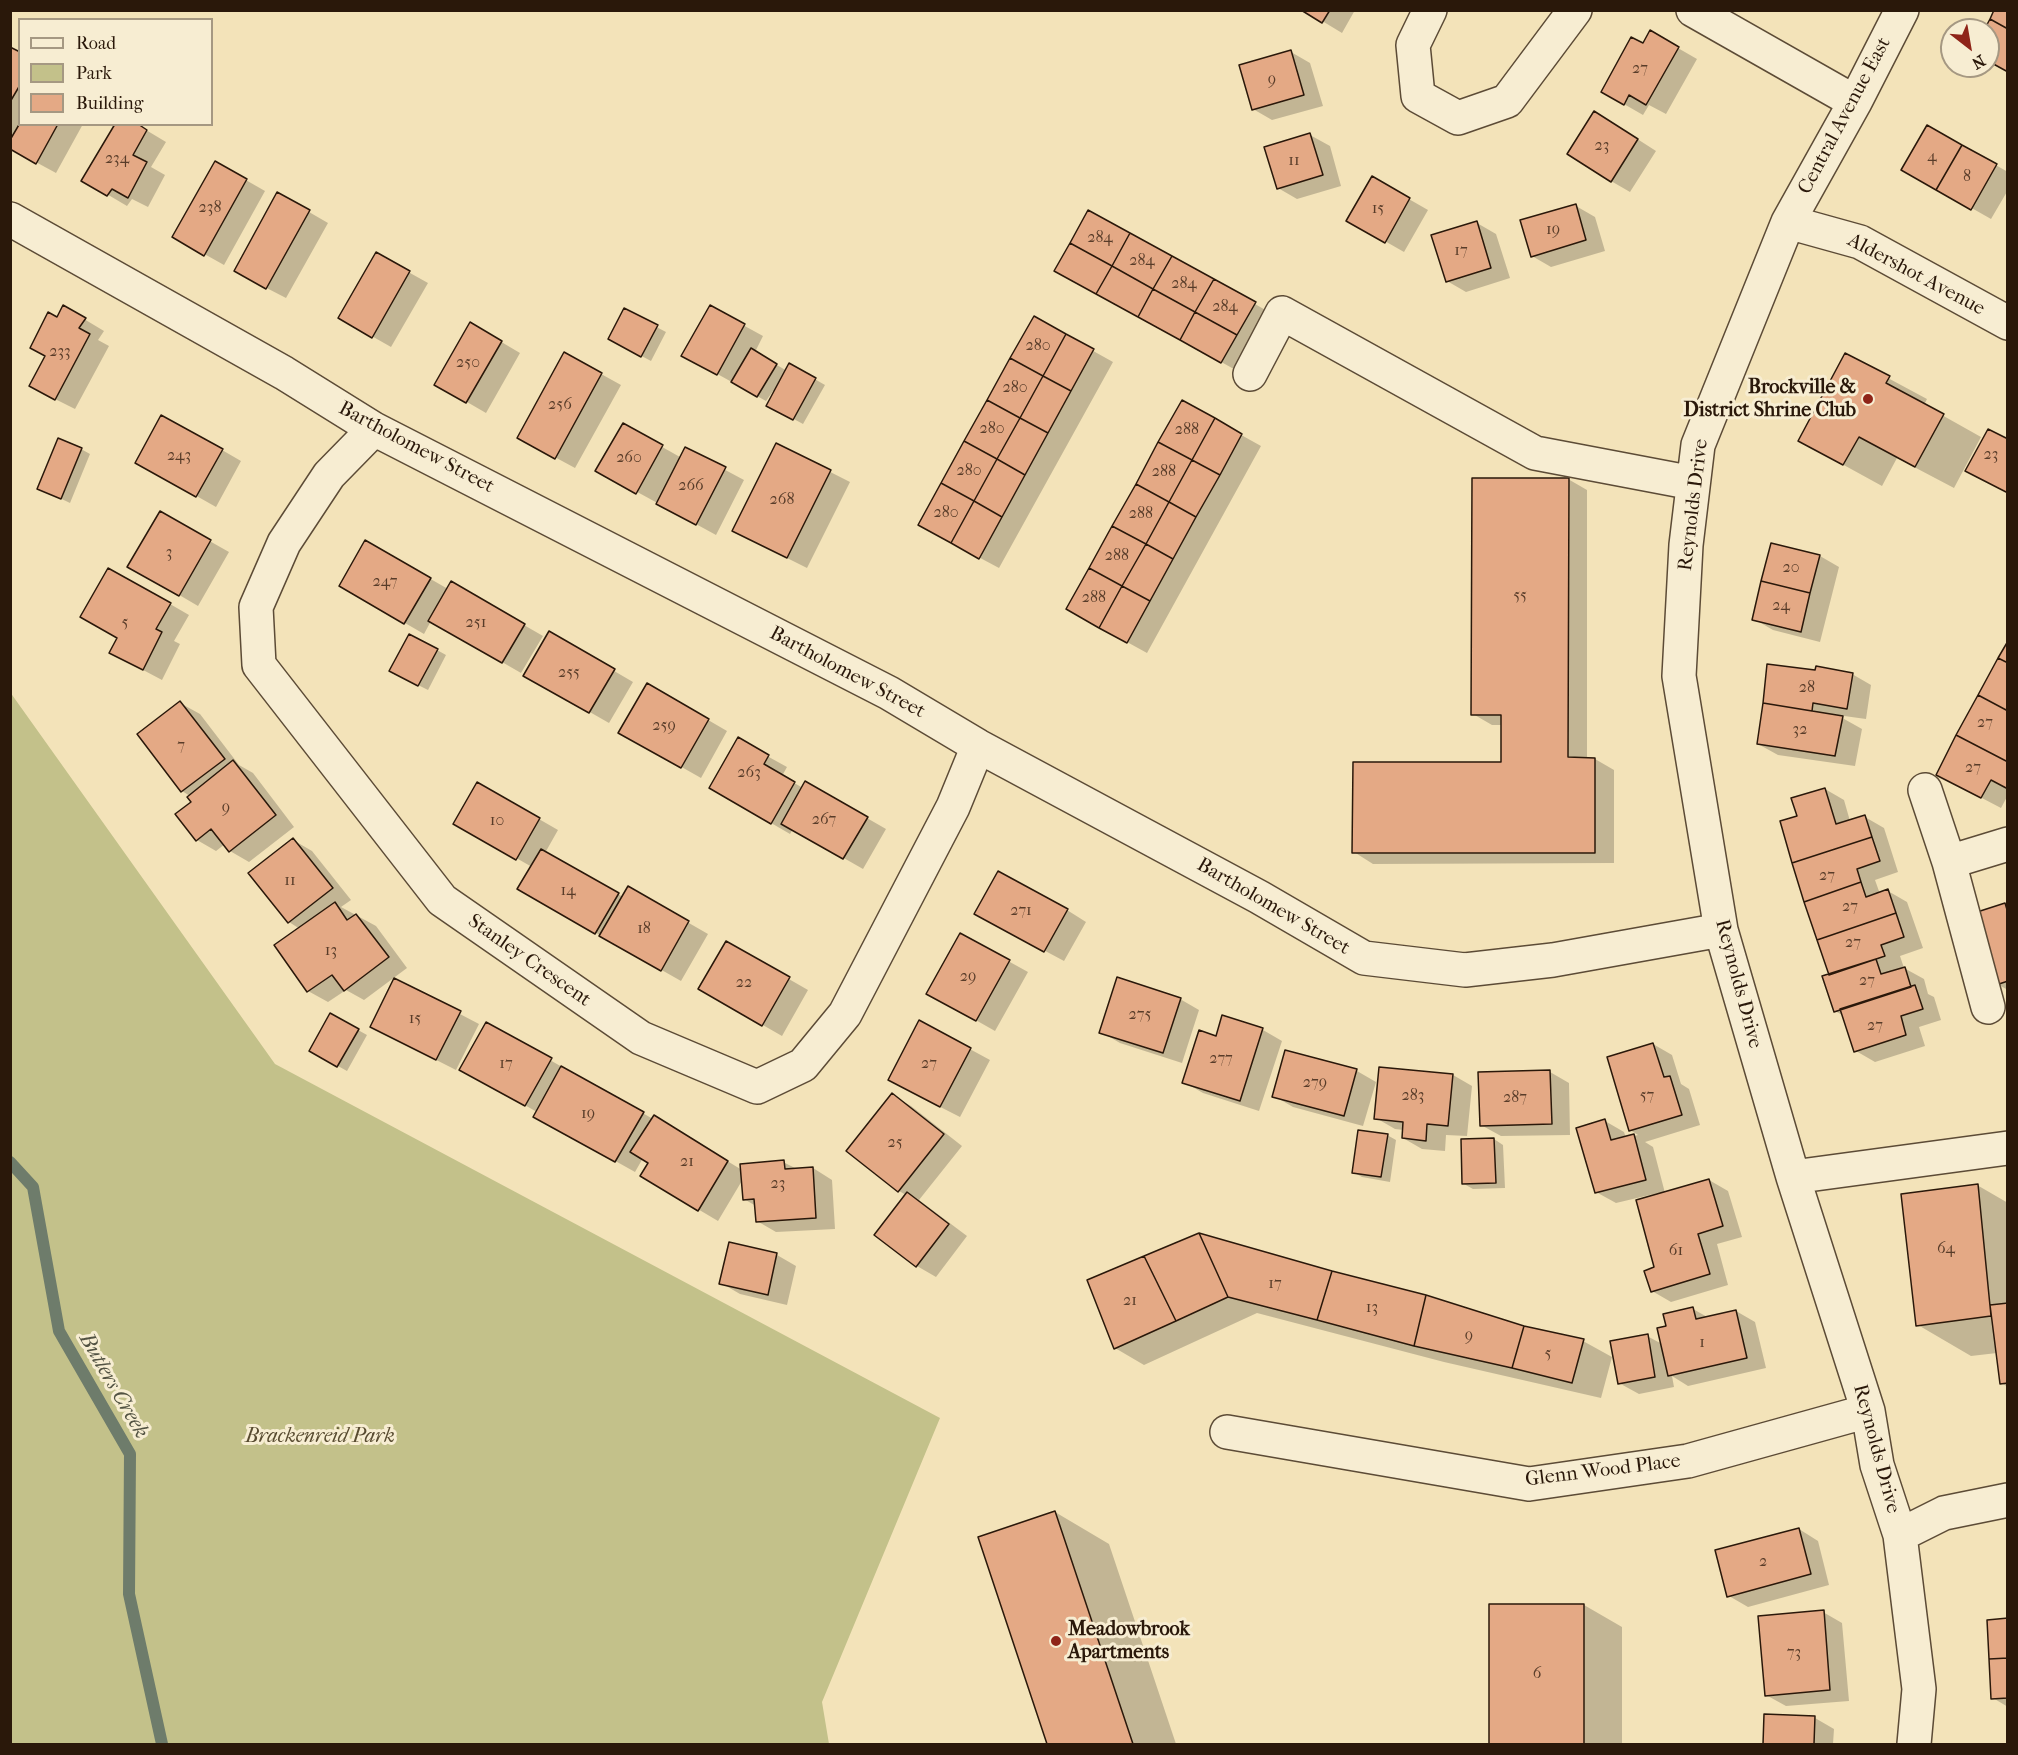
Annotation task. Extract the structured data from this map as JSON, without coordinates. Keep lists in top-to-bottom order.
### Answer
{
  "streets": {
    "street": [
      "Central Avenue East",
      "Aldershot Avenue",
      "Bartholomew Street",
      "Reynolds Drive",
      "Stanley Crescent",
      "Glenn Wood Place"
    ]
  },
  "crossings": [
    ["Central Avenue East", "Aldershot Avenue"],
    ["Central Avenue East", "Reynolds Drive"],
    ["Aldershot Avenue", "Reynolds Drive"],
    ["Bartholomew Street", "Reynolds Drive"],
    ["Bartholomew Street", "Stanley Crescent"],
    ["Reynolds Drive", "Glenn Wood Place"]
  ],
  "water": ["Butlers Creek"],
  "parks": ["Brackenreid Park"],
  "places": ["Brockville & District Shrine Club", "Meadowbrook Apartments"],
  "house_numbers": [
    "27",
    "9",
    "23",
    "4",
    "234",
    "11",
    "8",
    "238",
    "15",
    "19",
    "284",
    "17",
    "284",
    "284",
    "284",
    "280",
    "233",
    "250",
    "280",
    "256",
    "280",
    "288",
    "23",
    "243",
    "260",
    "280",
    "288",
    "266",
    "268",
    "280",
    "288",
    "3",
    "288",
    "20",
    "247",
    "55",
    "288",
    "24",
    "5",
    "251",
    "255",
    "28",
    "27",
    "259",
    "32",
    "7",
    "27",
    "263",
    "9",
    "267",
    "10",
    "27",
    "11",
    "14",
    "27",
    "271",
    "18",
    "27",
    "13",
    "29",
    "27",
    "22",
    "275",
    "15",
    "27",
    "277",
    "17",
    "27",
    "279",
    "283",
    "57",
    "287",
    "19",
    "25",
    "21",
    "23",
    "64",
    "61",
    "17",
    "21",
    "13",
    "9",
    "1",
    "5",
    "2",
    "73",
    "6"
  ],
  "legend": ["Road", "Park", "Building"],
  "north": "bottom right"
}
